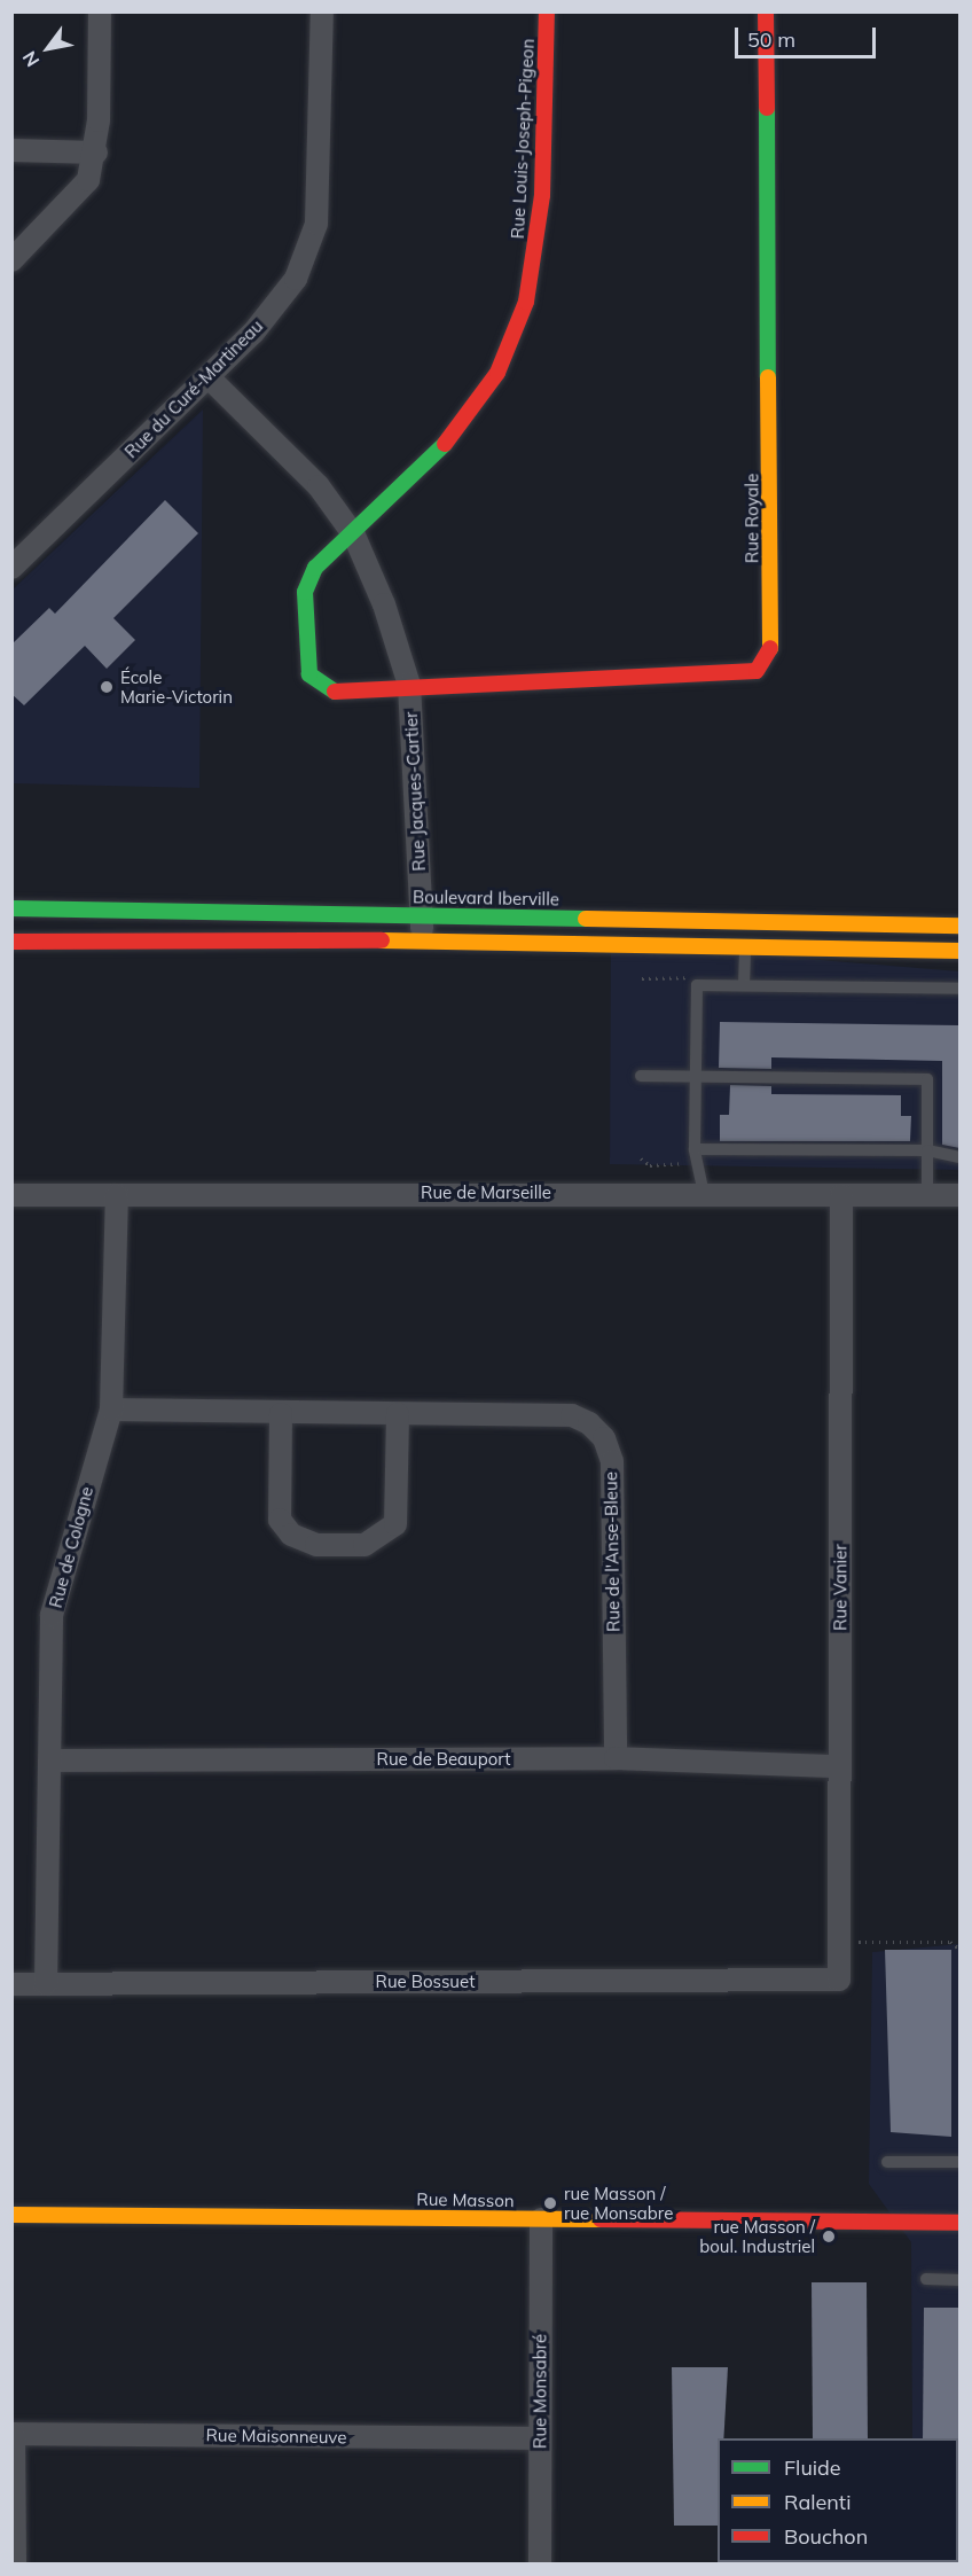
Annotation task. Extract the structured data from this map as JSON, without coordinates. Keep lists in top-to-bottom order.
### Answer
{
  "streets": {
    "street": [
      "Rue Louis-Joseph-Pigeon",
      "Rue du Curé-Martineau",
      "Rue Royale",
      "Rue Jacques-Cartier",
      "Boulevard Iberville",
      "Rue de Marseille",
      "Rue de Cologne",
      "Rue de l'Anse-Bleue",
      "Rue Vanier",
      "Rue de Beauport",
      "Rue Bossuet",
      "Rue Masson",
      "Rue Monsabré",
      "Rue Maisonneuve"
    ]
  },
  "crossings": [
    ["Rue Louis-Joseph-Pigeon", "Rue Jacques-Cartier"],
    ["Rue du Curé-Martineau", "Rue Jacques-Cartier"],
    ["Rue Royale", "Rue Jacques-Cartier"],
    ["Rue Jacques-Cartier", "Boulevard Iberville"],
    ["Rue de Marseille", "Rue de Cologne"],
    ["Rue de Marseille", "Rue Vanier"],
    ["Rue de Cologne", "Rue de l'Anse-Bleue"],
    ["Rue de Cologne", "Rue de Beauport"],
    ["Rue de Cologne", "Rue Bossuet"],
    ["Rue de l'Anse-Bleue", "Rue de Beauport"],
    ["Rue Vanier", "Rue de Beauport"],
    ["Rue Vanier", "Rue Bossuet"],
    ["Rue Masson", "Rue Monsabré"],
    ["Rue Monsabré", "Rue Maisonneuve"]
  ],
  "places": ["École Marie-Victorin", "rue Masson / rue Monsabre", "rue Masson / boul. Industriel"],
  "legend": ["Fluide", "Ralenti", "Bouchon"],
  "scale_bar": "50 m",
  "north": "bottom left"
}
